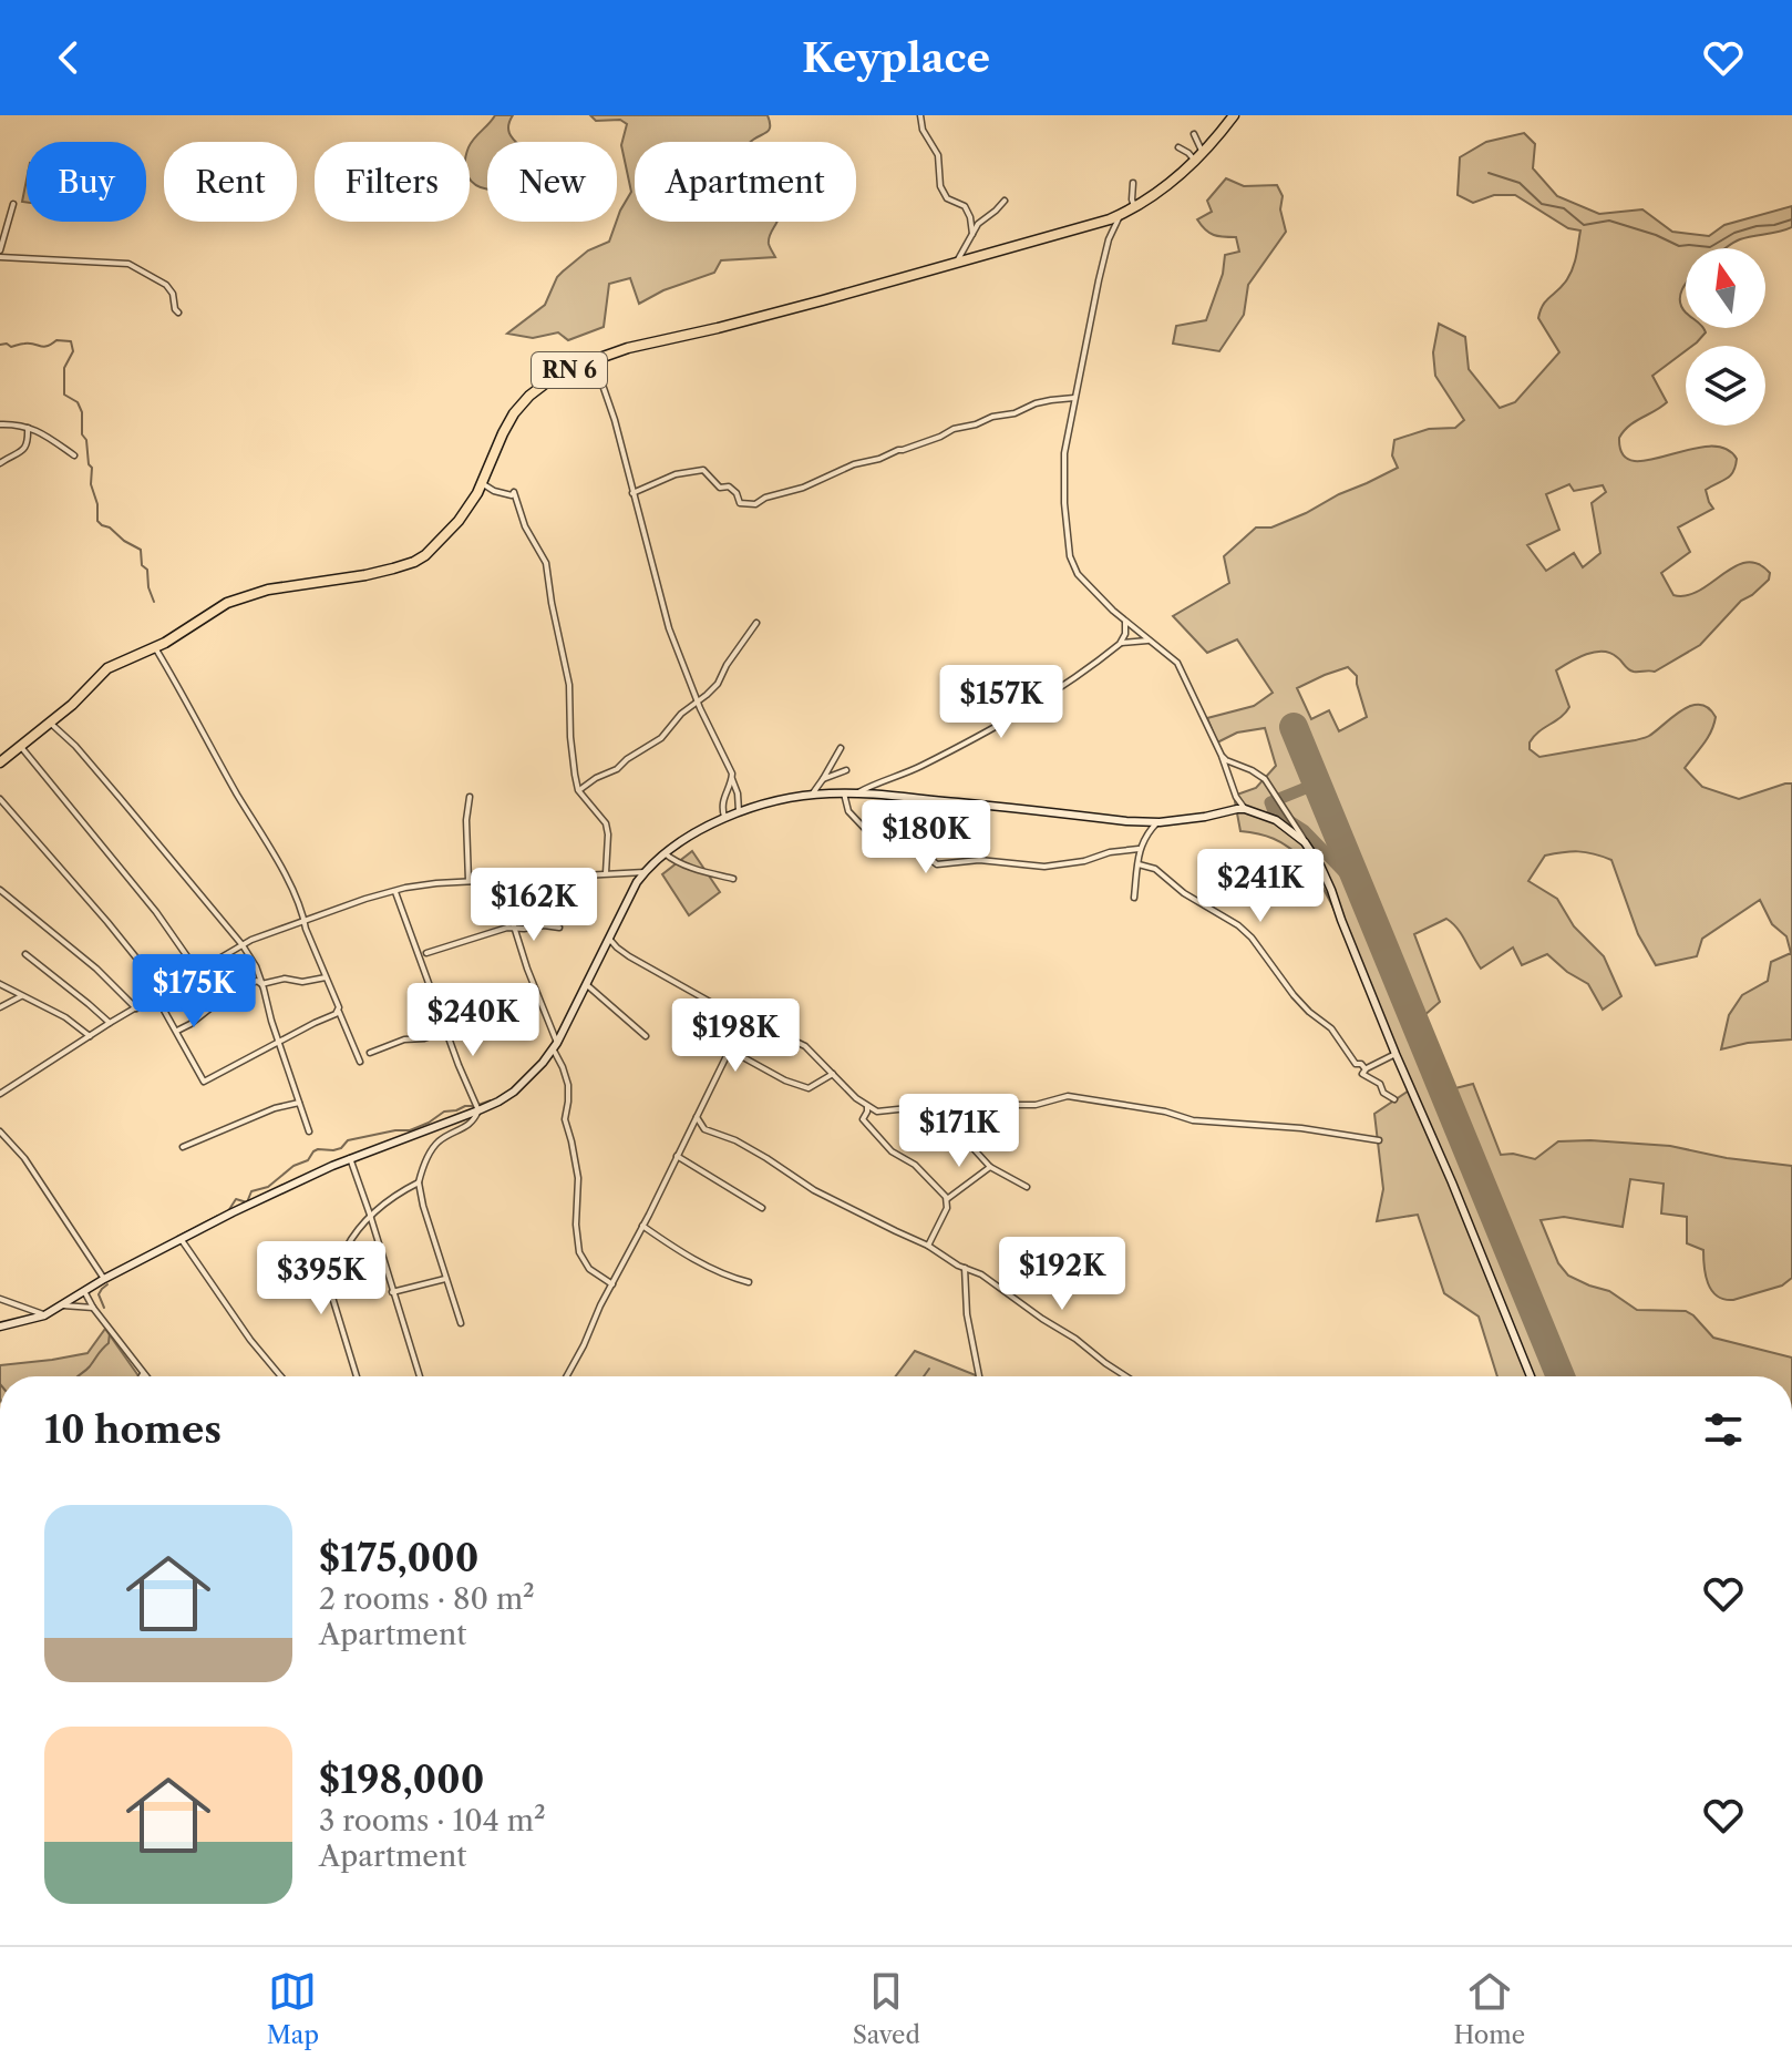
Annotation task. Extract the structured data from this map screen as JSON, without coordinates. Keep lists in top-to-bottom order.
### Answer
{
  "streets": {
    "main road": ["RN 6"]
  },
  "north": "top",
  "page": {
    "header": "Keyplace",
    "chip": [
      "Buy",
      "Rent",
      "Filters",
      "New",
      "Apartment"
    ],
    "price": [
      "$157K",
      "$180K",
      "$241K",
      "$162K",
      "$175K",
      "$240K",
      "$198K",
      "$171K",
      "$192K",
      "$395K"
    ],
    "heading": "10 homes",
    "list": [
      {
        "name": "$175,000",
        "note": "2 rooms · 80 m² · Apartment"
      },
      {
        "name": "$198,000",
        "note": "3 rooms · 104 m² · Apartment"
      }
    ],
    "tabs": ["Map", "Saved", "Home"]
  }
}
